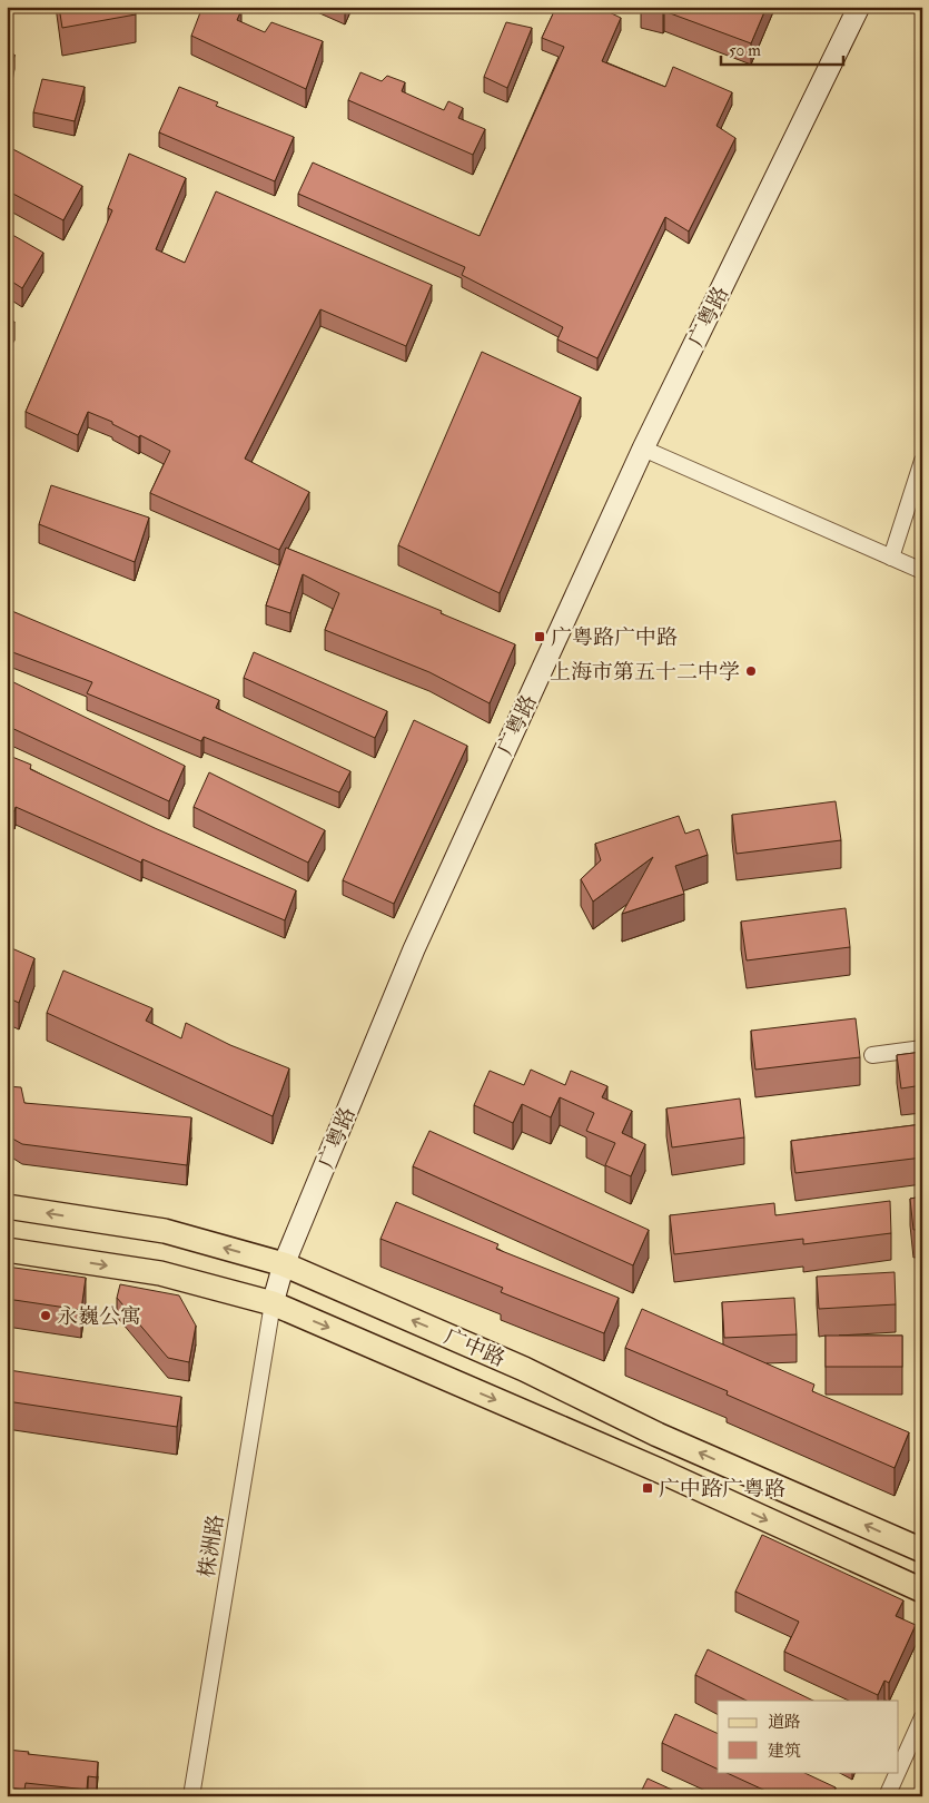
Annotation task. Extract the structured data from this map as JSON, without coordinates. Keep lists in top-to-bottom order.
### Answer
{
  "streets": {
    "main road": ["广粤路", "广中路"],
    "street": ["株洲路"]
  },
  "crossings": [
    ["广粤路", "广中路"],
    ["广粤路", "株洲路"],
    ["广中路", "株洲路"]
  ],
  "places": {
    "transit": ["广粤路广中路", "广中路广粤路"],
    "other": ["上海市第五十二中学", "永巍公寓"]
  },
  "legend": ["道路", "建筑"],
  "scale_bar": "50 m"
}
